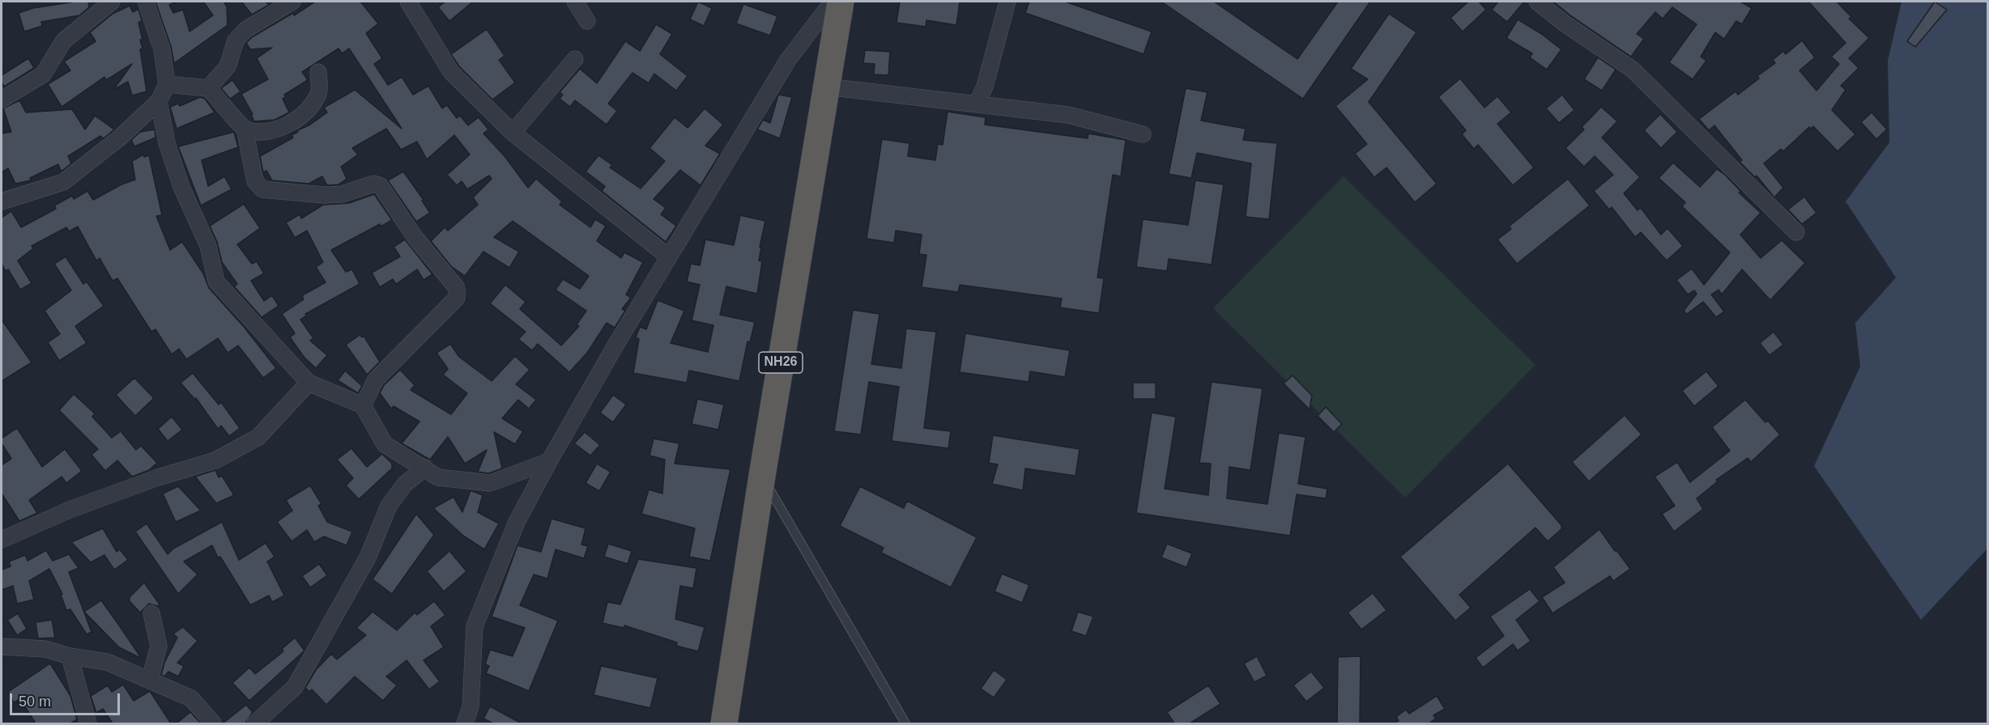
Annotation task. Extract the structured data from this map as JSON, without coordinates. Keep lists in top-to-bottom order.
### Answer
{
  "streets": {
    "highway": ["NH26"]
  },
  "scale_bar": "50 m"
}
